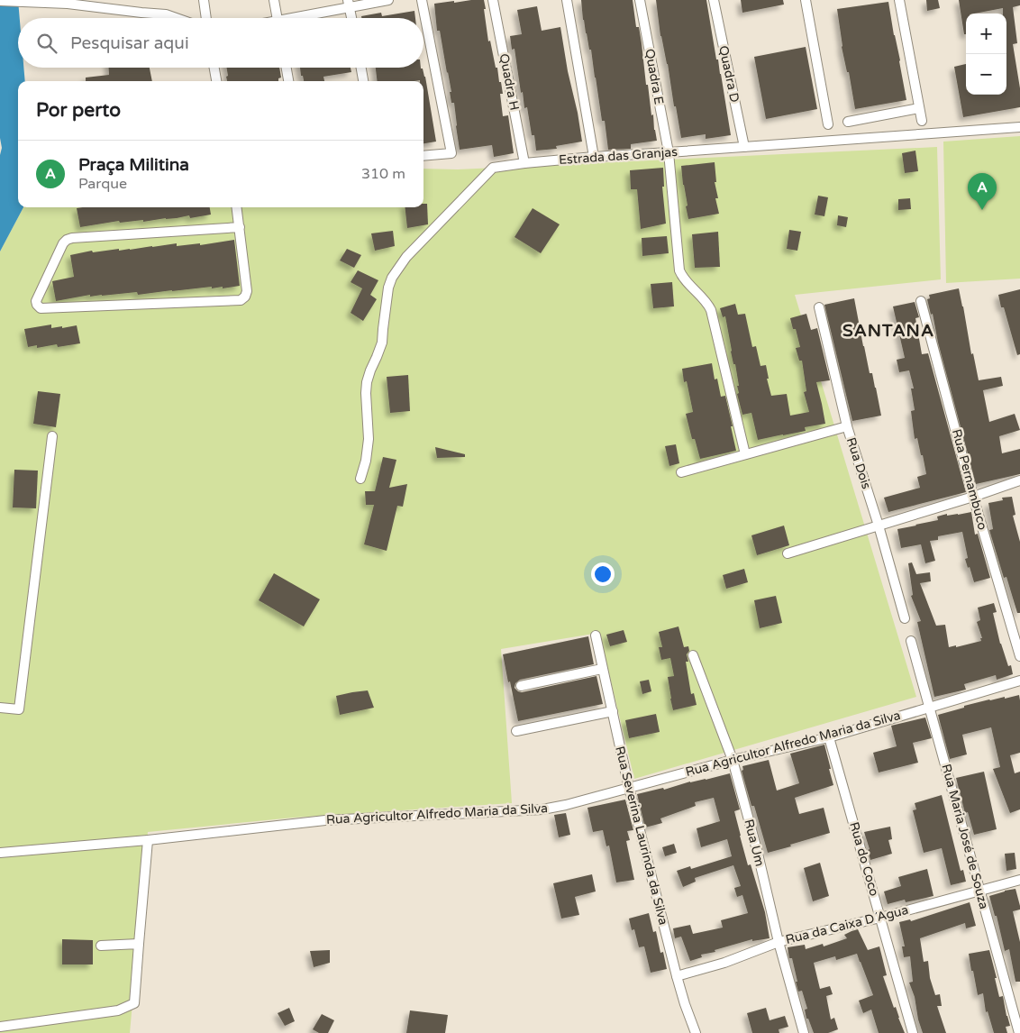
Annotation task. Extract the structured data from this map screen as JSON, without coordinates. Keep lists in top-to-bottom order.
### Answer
{
  "streets": {
    "street": [
      "Quadra D",
      "Quadra E",
      "Quadra H",
      "Estrada das Granjas",
      "Rua Dois",
      "Rua Pernambuco",
      "Rua Agricultor Alfredo Maria da Silva",
      "Rua Severina Laurinda da Silva",
      "Rua Maria José de Souza",
      "Rua Um",
      "Rua do Coco",
      "Rua da Caixa D´Agua"
    ]
  },
  "crossings": [
    ["Quadra D", "Estrada das Granjas"],
    ["Quadra E", "Estrada das Granjas"],
    ["Quadra H", "Estrada das Granjas"],
    ["Rua Agricultor Alfredo Maria da Silva", "Rua Severina Laurinda da Silva"],
    ["Rua Agricultor Alfredo Maria da Silva", "Rua Maria José de Souza"],
    ["Rua Agricultor Alfredo Maria da Silva", "Rua Um"],
    ["Rua Agricultor Alfredo Maria da Silva", "Rua do Coco"],
    ["Rua Severina Laurinda da Silva", "Rua da Caixa D´Agua"],
    ["Rua Maria José de Souza", "Rua da Caixa D´Agua"],
    ["Rua Um", "Rua da Caixa D´Agua"],
    ["Rua do Coco", "Rua da Caixa D´Agua"]
  ],
  "districts": ["SANTANA"],
  "page": {
    "map_buttons": ["+", "−"],
    "search": "Pesquisar aqui",
    "heading": "Por perto",
    "list": [
      {
        "mark": "A",
        "name": "Praça Militina",
        "note": "Parque",
        "value": "310 m"
      }
    ],
    "pins": "A"
  }
}
